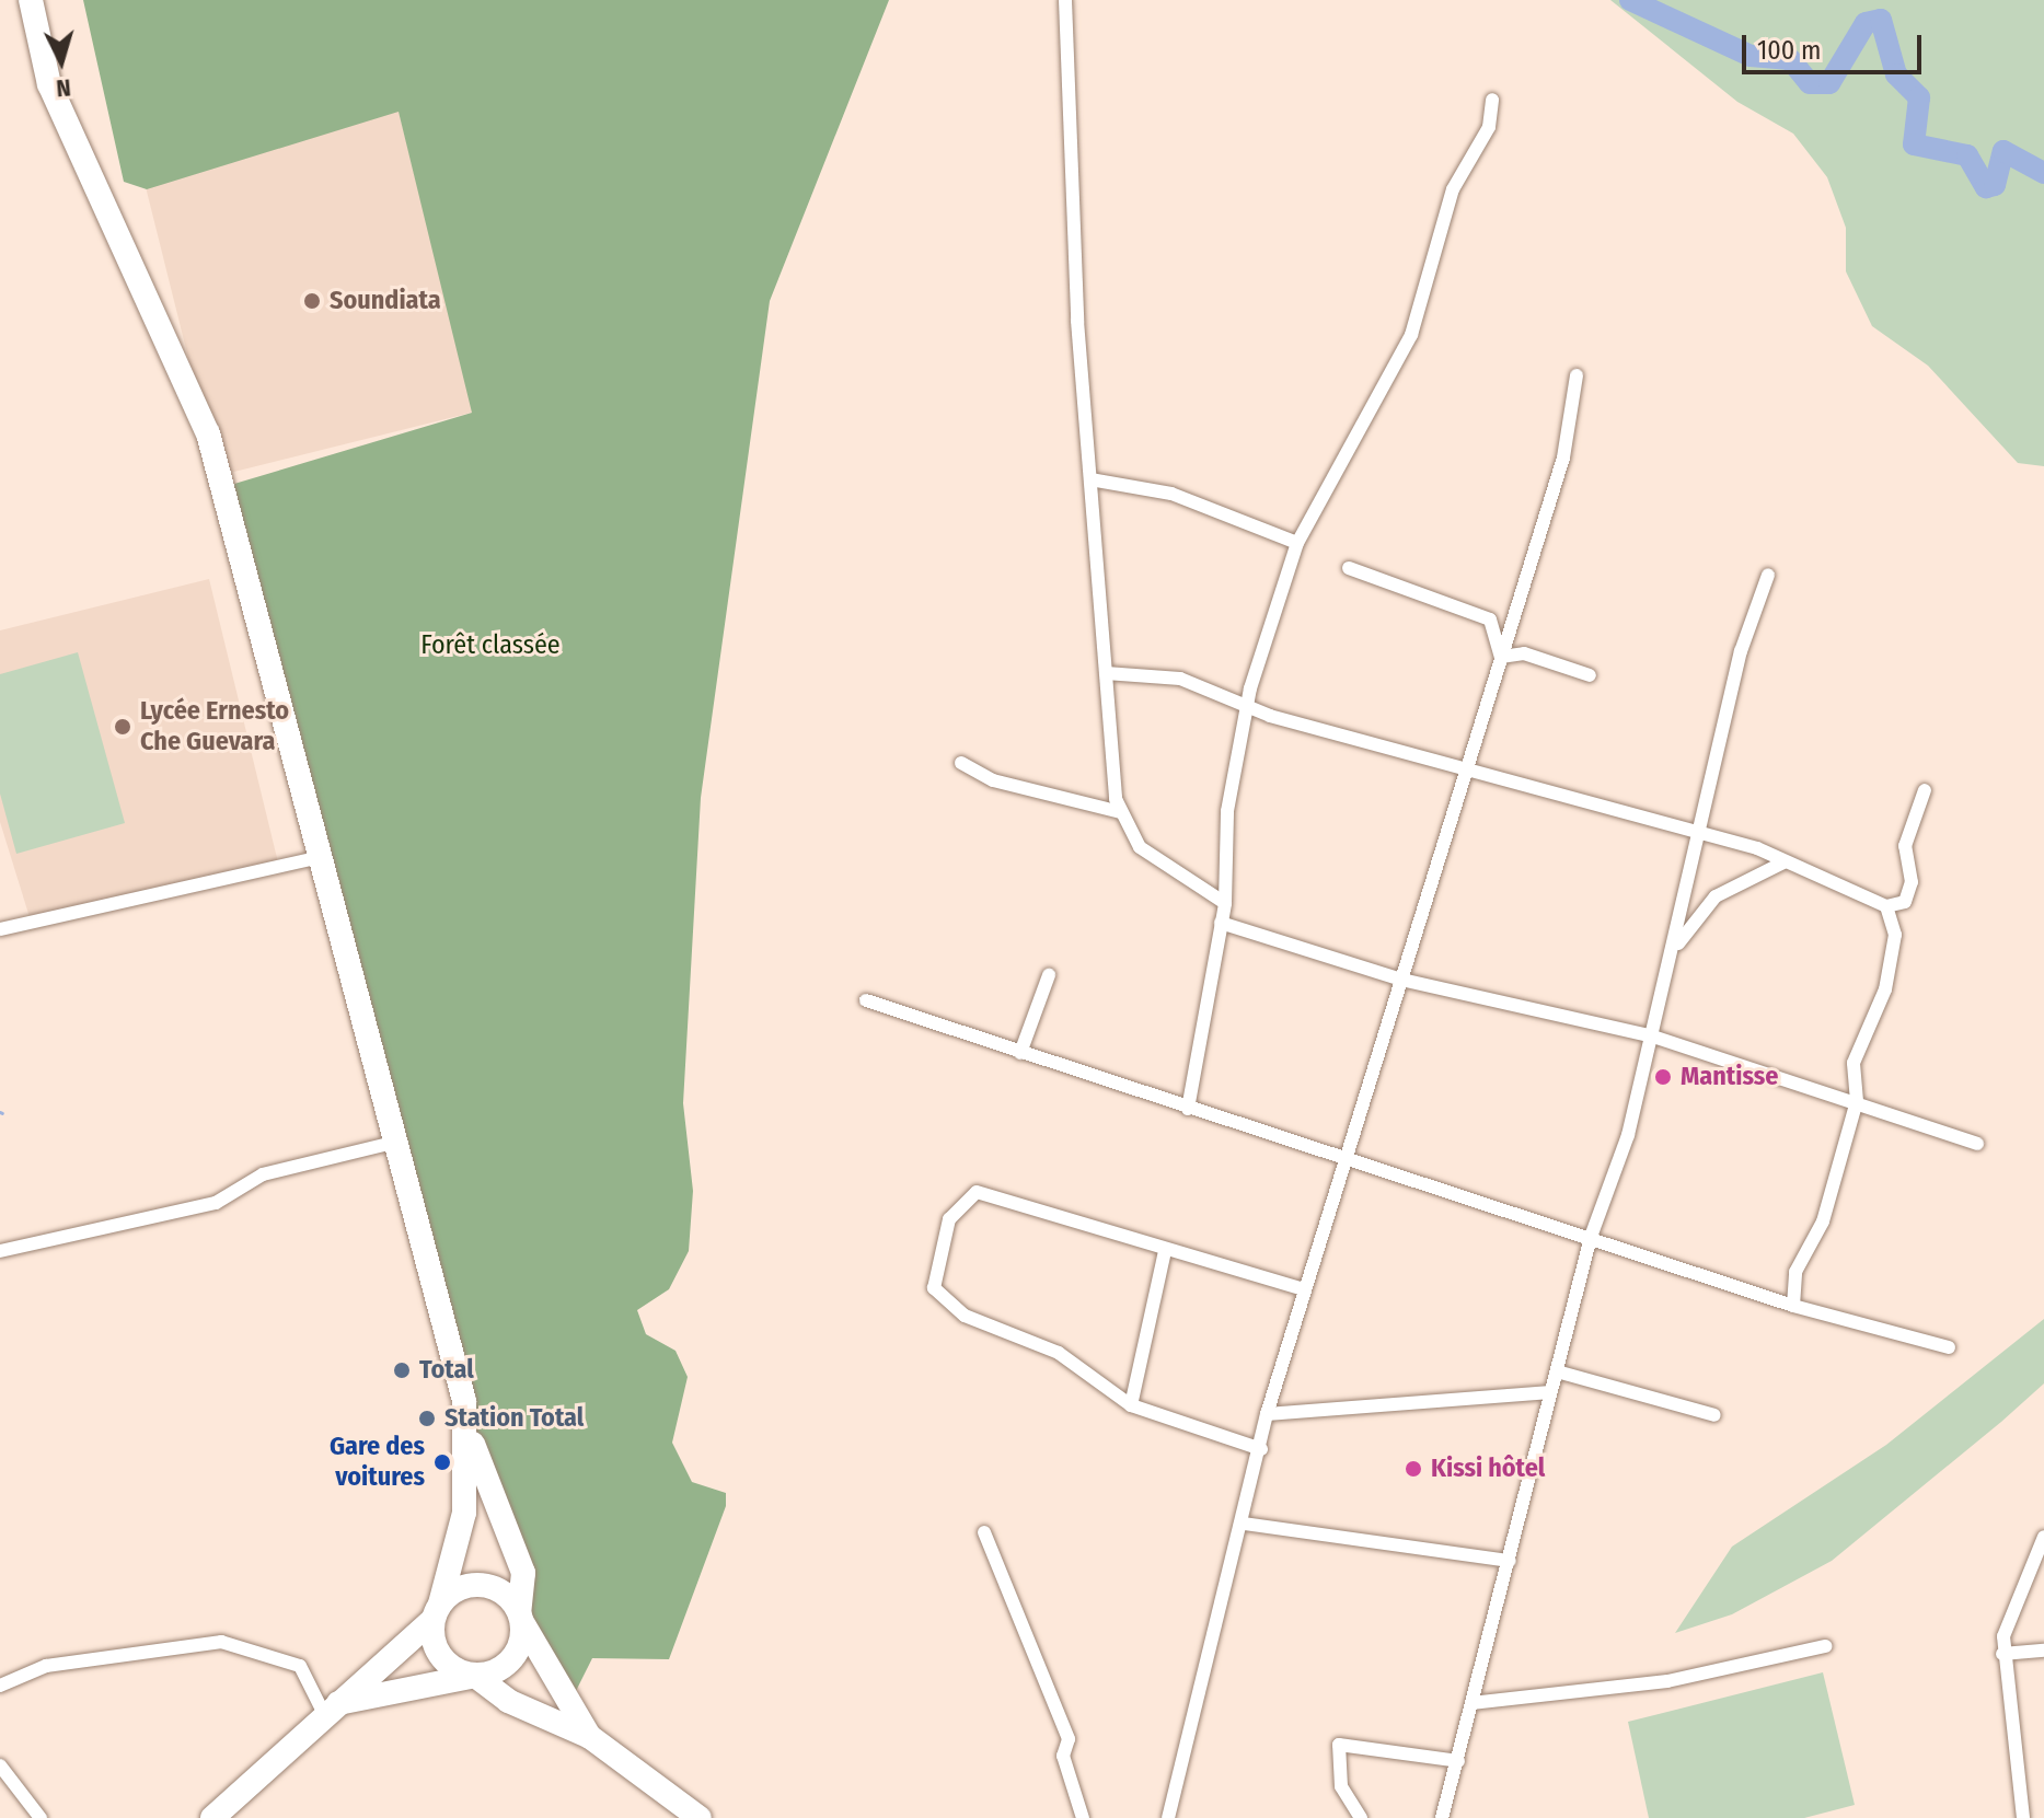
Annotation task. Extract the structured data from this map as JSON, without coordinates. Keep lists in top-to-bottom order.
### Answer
{
  "parks": ["Forêt classée"],
  "places": [
    "Soundiata",
    "Lycée Ernesto Che Guevara",
    "Mantisse",
    "Total",
    "Station Total",
    "Gare des voitures",
    "Kissi hôtel"
  ],
  "scale_bar": "100 m",
  "north": "bottom"
}
